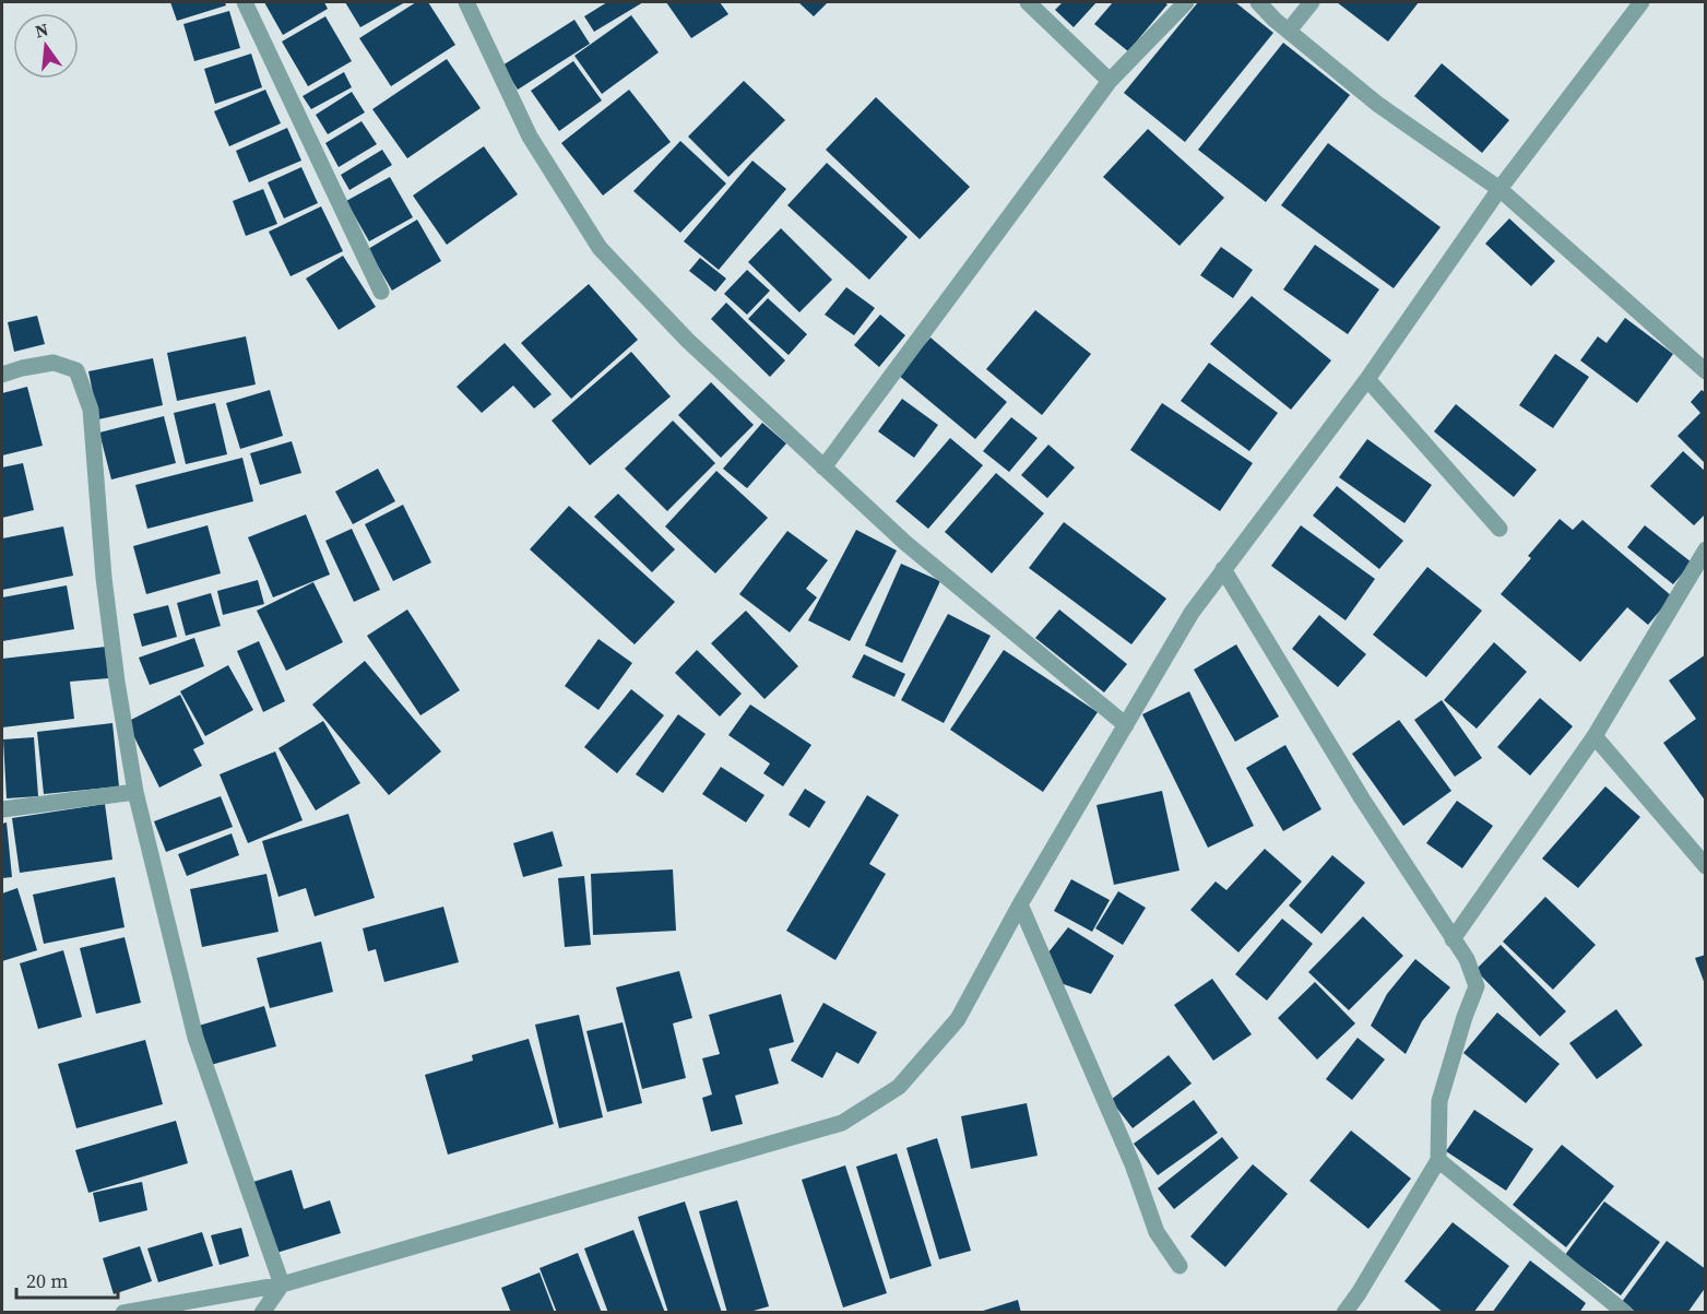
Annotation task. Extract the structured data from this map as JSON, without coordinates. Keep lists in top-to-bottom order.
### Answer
{
  "scale_bar": "20 m",
  "north": "top"
}
